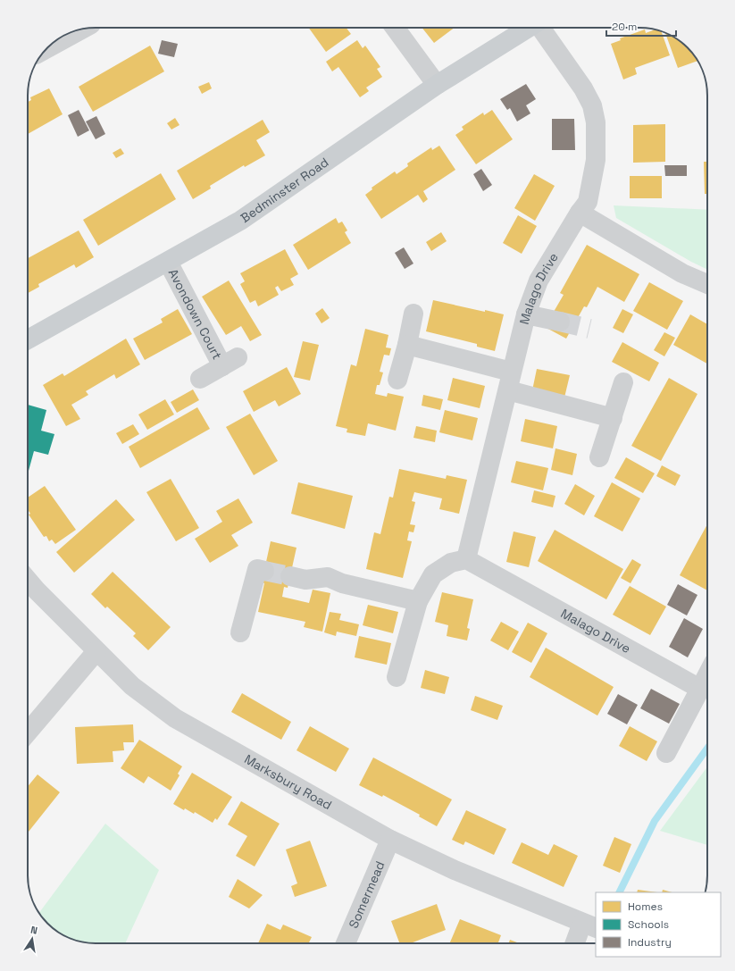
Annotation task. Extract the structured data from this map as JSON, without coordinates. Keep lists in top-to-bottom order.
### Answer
{
  "streets": {
    "main road": ["Bedminster Road"],
    "street": [
      "Malago Drive",
      "Avondown Court",
      "Marksbury Road",
      "Somermead"
    ]
  },
  "crossings": [
    ["Bedminster Road", "Avondown Court"],
    ["Marksbury Road", "Somermead"]
  ],
  "legend": ["Homes", "Schools", "Industry"],
  "scale_bar": "20 m",
  "north": "top"
}
